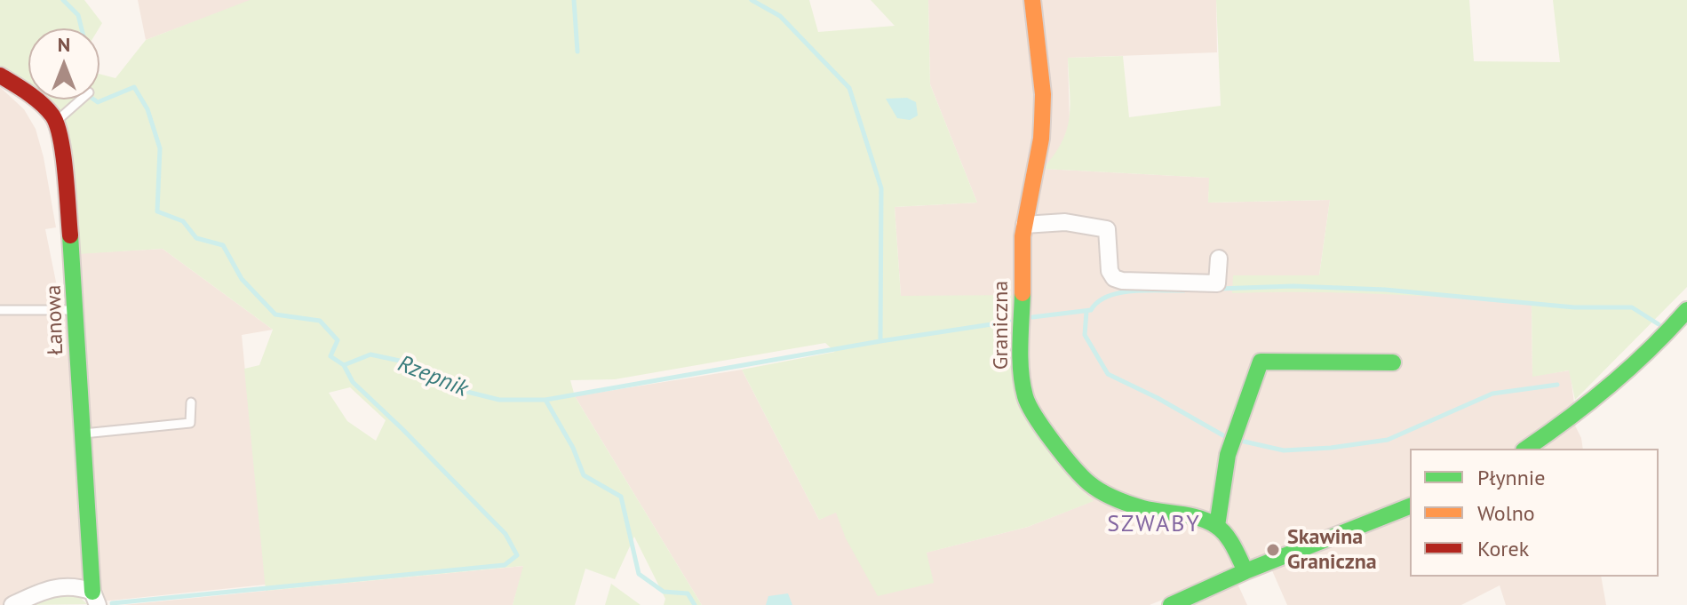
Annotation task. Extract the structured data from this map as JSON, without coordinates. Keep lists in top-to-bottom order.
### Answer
{
  "streets": {
    "street": ["Łanowa", "Graniczna"]
  },
  "districts": ["SZWABY"],
  "water": ["Rzepnik"],
  "places": ["Skawina Graniczna"],
  "legend": ["Płynnie", "Wolno", "Korek"],
  "north": "top"
}
